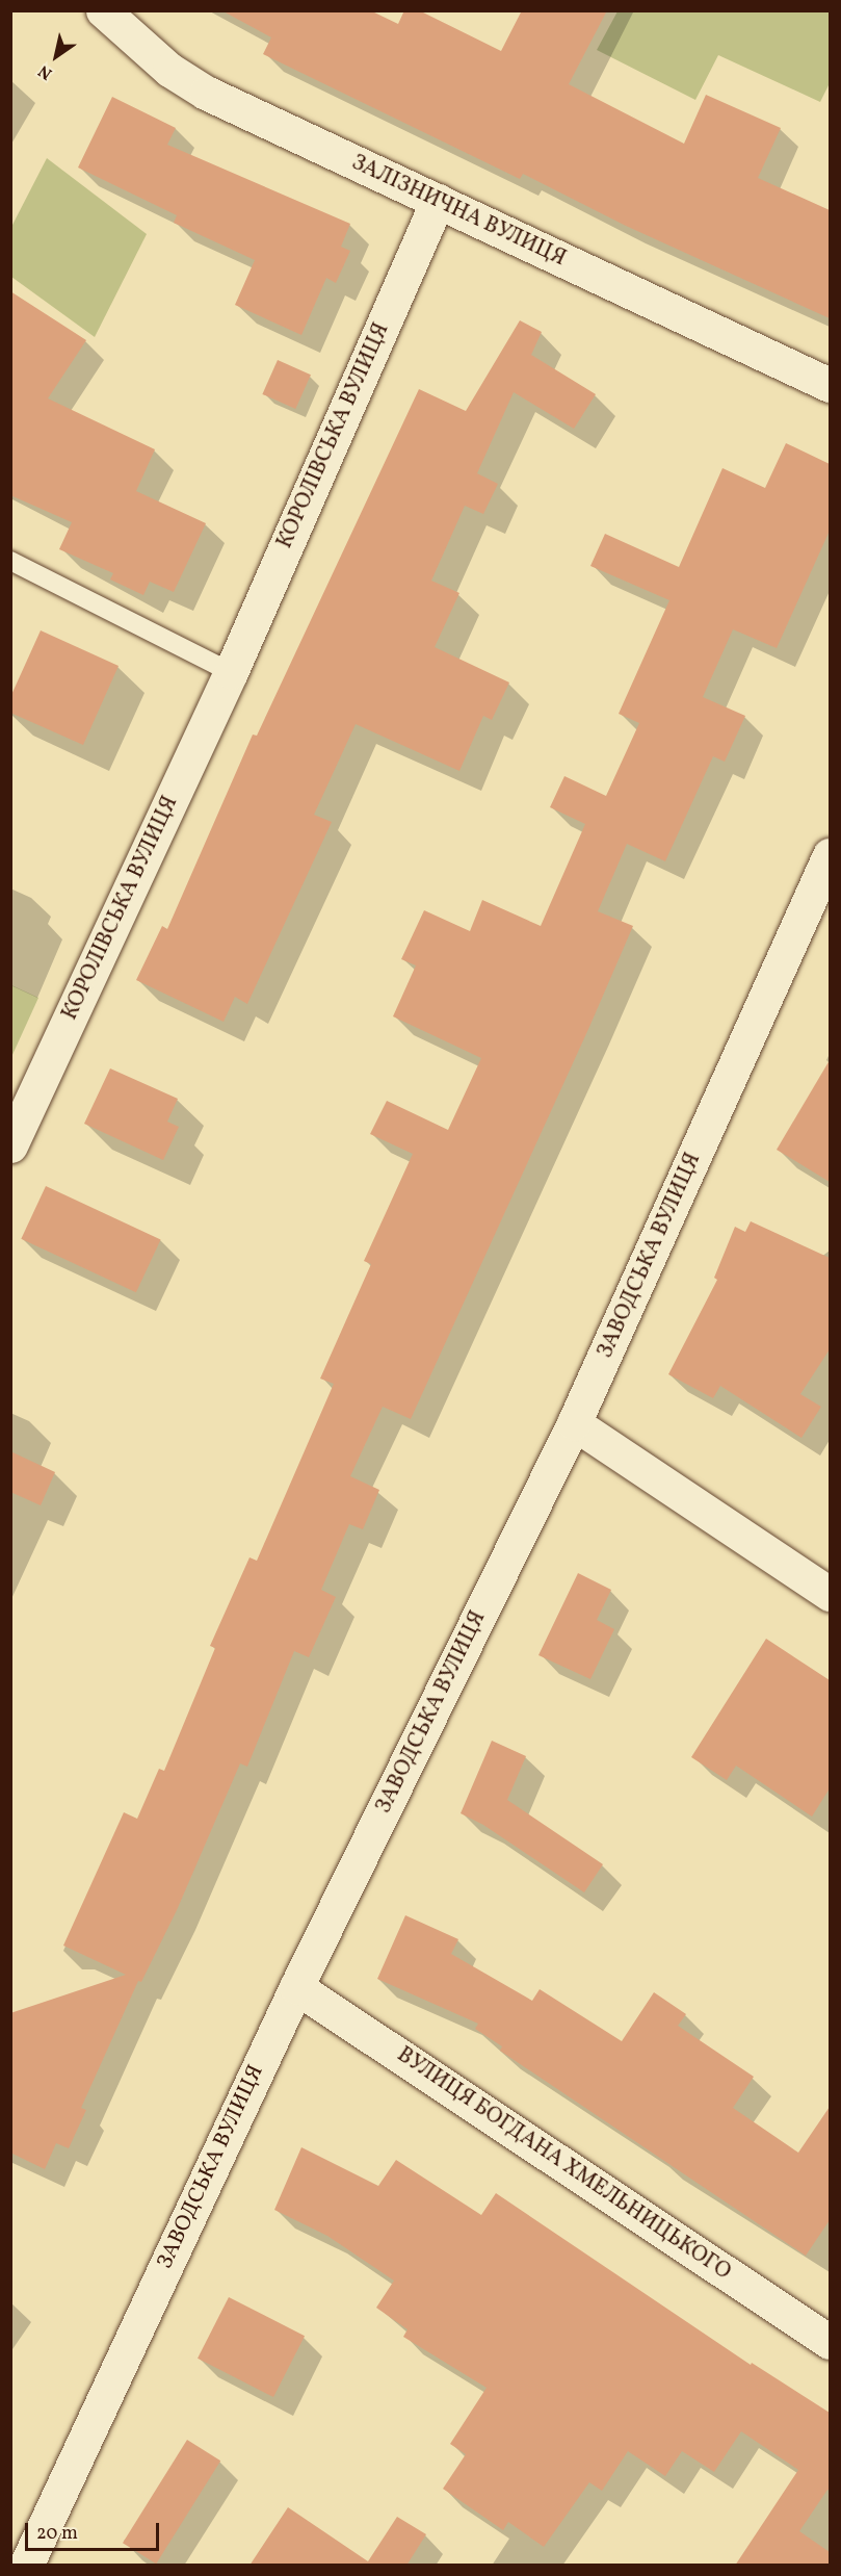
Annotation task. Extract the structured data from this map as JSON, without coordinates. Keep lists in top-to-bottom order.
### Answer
{
  "streets": {
    "street": [
      "ЗАЛІЗНИЧНА ВУЛИЦЯ",
      "КОРОЛІВСЬКА ВУЛИЦЯ",
      "ЗАВОДСЬКА ВУЛИЦЯ",
      "ВУЛИЦЯ БОГДАНА ХМЕЛЬНИЦЬКОГО"
    ]
  },
  "crossings": [
    ["ЗАЛІЗНИЧНА ВУЛИЦЯ", "КОРОЛІВСЬКА ВУЛИЦЯ"],
    ["ЗАВОДСЬКА ВУЛИЦЯ", "ВУЛИЦЯ БОГДАНА ХМЕЛЬНИЦЬКОГО"]
  ],
  "scale_bar": "20 m",
  "north": "bottom left"
}
